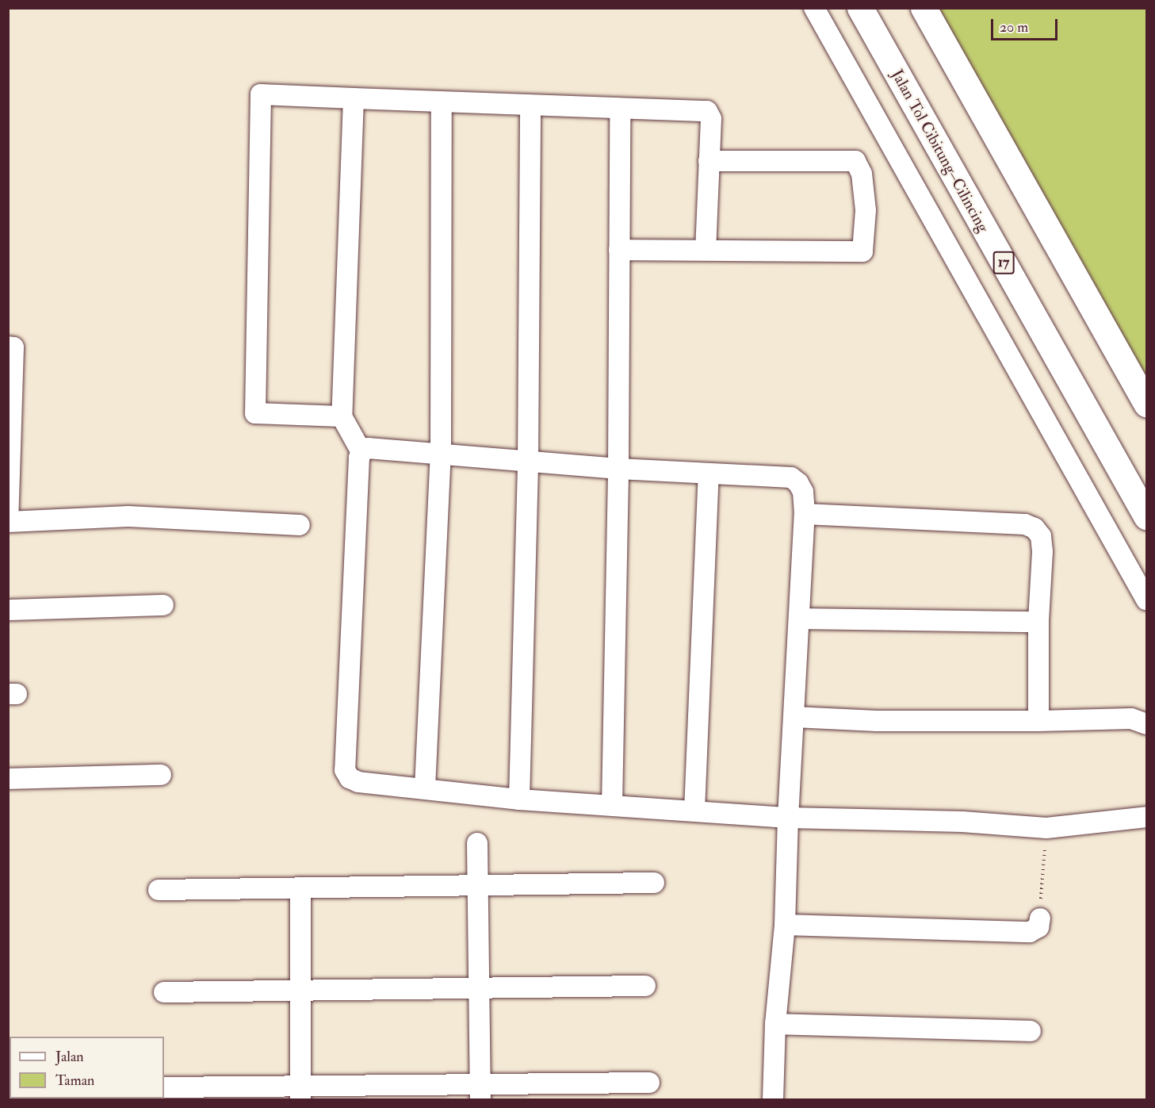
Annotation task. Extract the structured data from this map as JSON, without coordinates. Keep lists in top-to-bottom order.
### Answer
{
  "streets": {
    "highway": ["Jalan Tol Cibitung–Cilincing", "17"]
  },
  "legend": ["Jalan", "Taman"],
  "scale_bar": "20 m"
}
